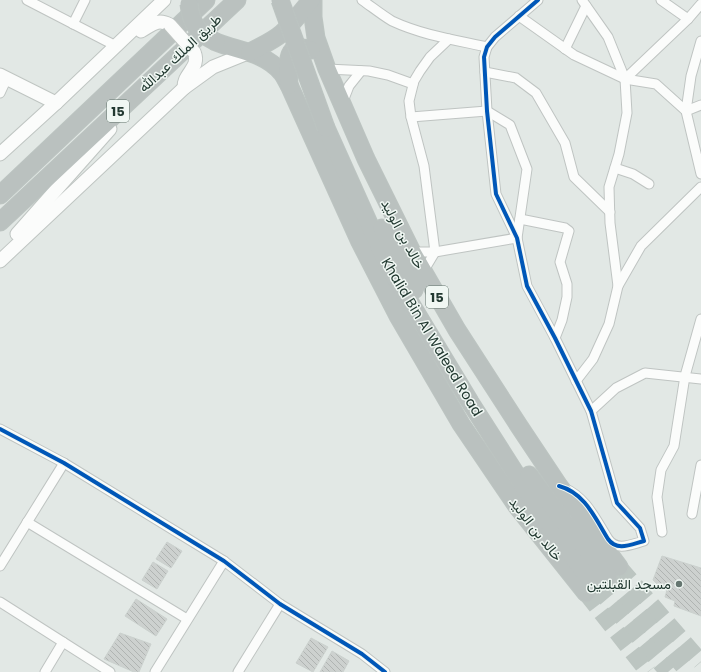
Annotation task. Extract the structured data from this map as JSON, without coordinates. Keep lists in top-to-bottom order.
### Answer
{
  "streets": {
    "highway": [
      "طريق الملك عبدالله",
      "15",
      "خالد بن الوليد",
      "Khalid Bin Al Waleed Road"
    ]
  },
  "crossings": [
    ["خالد بن الوليد", "Khalid Bin Al Waleed Road"]
  ],
  "places": ["مسجد القبلتين"]
}
